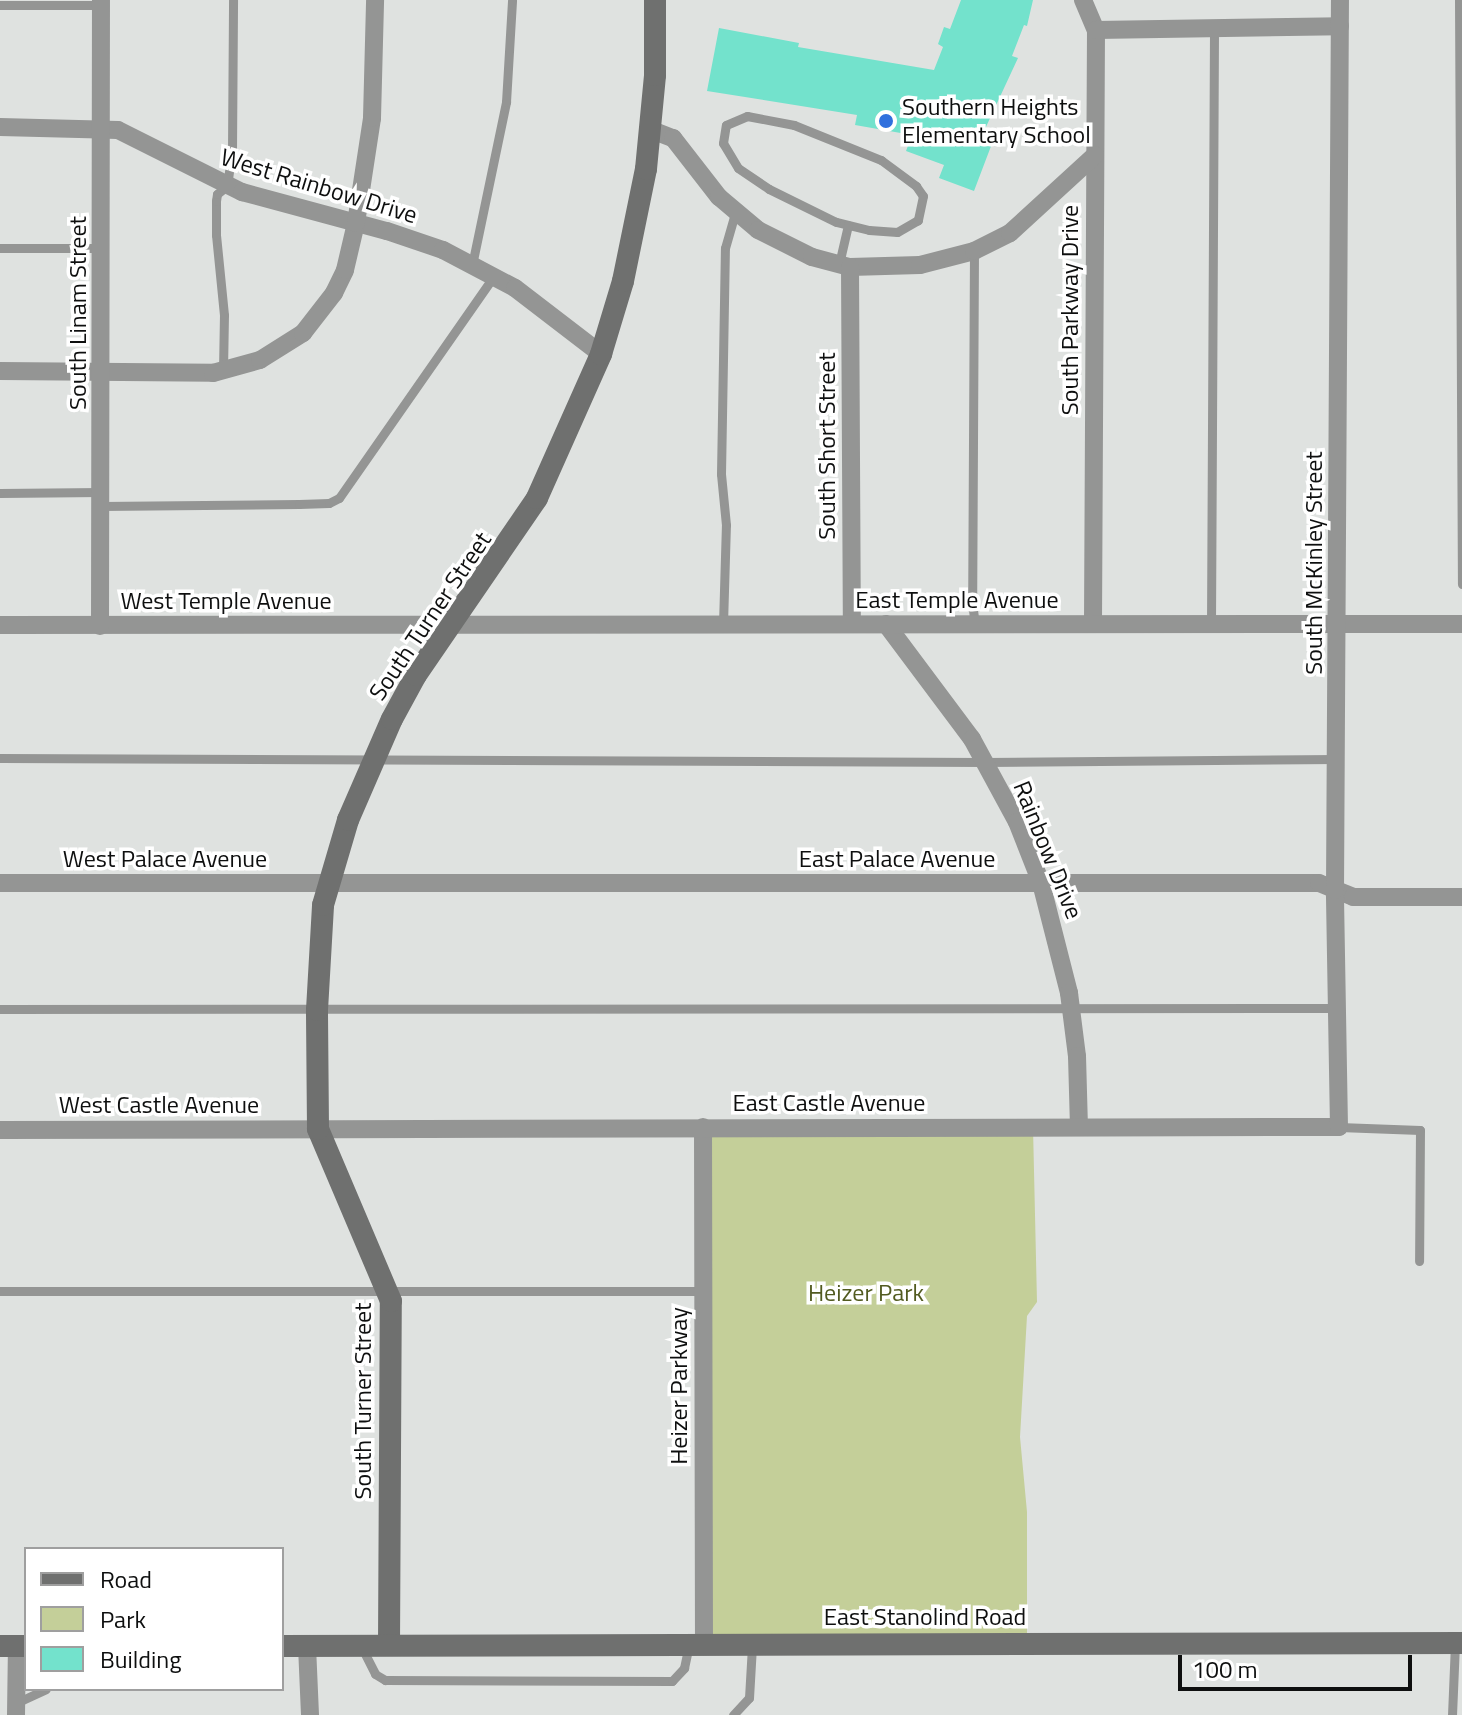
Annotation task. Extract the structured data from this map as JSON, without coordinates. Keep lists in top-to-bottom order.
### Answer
{
  "streets": {
    "main road": ["South Turner Street", "East Stanolind Road"],
    "street": [
      "West Rainbow Drive",
      "South Parkway Drive",
      "South Linam Street",
      "South Short Street",
      "South McKinley Street",
      "East Temple Avenue",
      "West Temple Avenue",
      "Rainbow Drive",
      "West Palace Avenue",
      "East Palace Avenue",
      "East Castle Avenue",
      "West Castle Avenue",
      "Heizer Parkway"
    ]
  },
  "crossings": [
    ["West Rainbow Drive", "South Linam Street"],
    ["West Rainbow Drive", "South Turner Street"],
    ["South Parkway Drive", "East Temple Avenue"],
    ["South Linam Street", "West Temple Avenue"],
    ["South Short Street", "East Temple Avenue"],
    ["South McKinley Street", "East Temple Avenue"],
    ["South McKinley Street", "East Palace Avenue"],
    ["South McKinley Street", "East Castle Avenue"],
    ["East Temple Avenue", "West Temple Avenue"],
    ["East Temple Avenue", "South Turner Street"],
    ["East Temple Avenue", "Rainbow Drive"],
    ["West Temple Avenue", "South Turner Street"],
    ["South Turner Street", "West Palace Avenue"],
    ["South Turner Street", "East Palace Avenue"],
    ["South Turner Street", "East Castle Avenue"],
    ["South Turner Street", "West Castle Avenue"],
    ["South Turner Street", "East Stanolind Road"],
    ["Rainbow Drive", "East Palace Avenue"],
    ["Rainbow Drive", "East Castle Avenue"],
    ["West Palace Avenue", "East Palace Avenue"],
    ["East Castle Avenue", "West Castle Avenue"],
    ["East Castle Avenue", "Heizer Parkway"],
    ["Heizer Parkway", "East Stanolind Road"]
  ],
  "parks": ["Heizer Park"],
  "places": ["Southern Heights Elementary School"],
  "legend": ["Road", "Park", "Building"],
  "scale_bar": "100 m"
}
